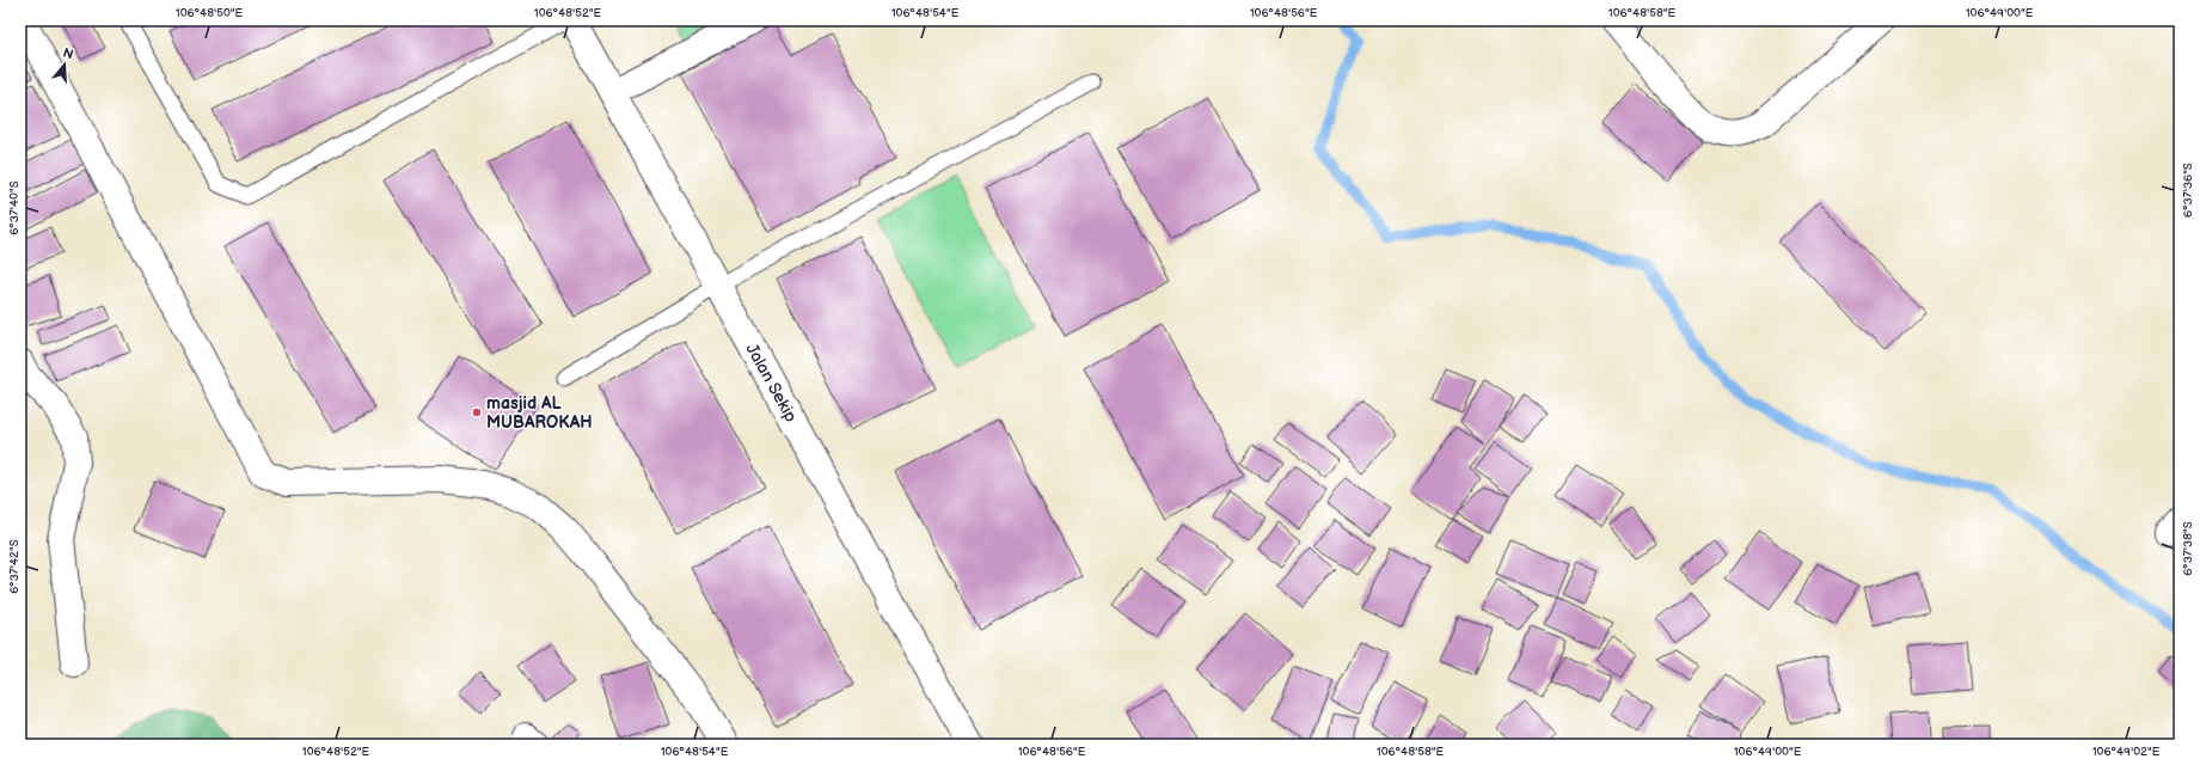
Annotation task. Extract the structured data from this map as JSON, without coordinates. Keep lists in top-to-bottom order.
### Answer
{
  "streets": {
    "street": ["Jalan Sekip"]
  },
  "places": ["masjid AL MUBAROKAH"],
  "north": "top",
  "coordinates": [
    "106°48'50\"E",
    "106°48'52\"E",
    "106°48'54\"E",
    "106°48'56\"E",
    "106°48'58\"E",
    "106°49'00\"E",
    "6°37'36\"S",
    "6°37'40\"S",
    "6°37'38\"S",
    "6°37'42\"S",
    "106°49'02\"E"
  ]
}
